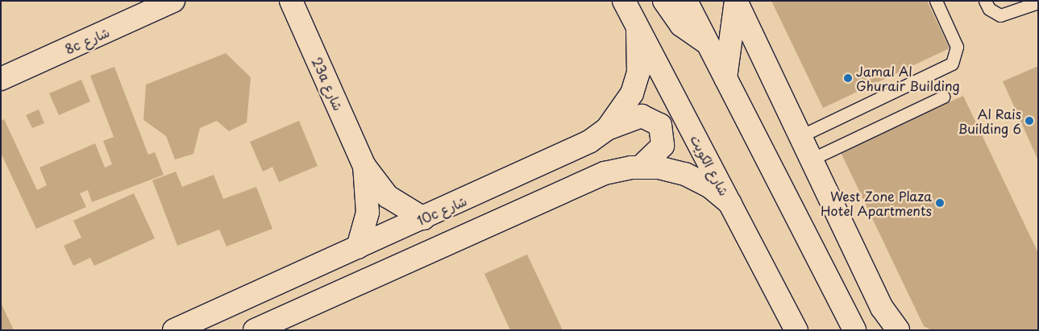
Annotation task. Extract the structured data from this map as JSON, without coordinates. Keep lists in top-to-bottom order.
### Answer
{
  "streets": {
    "street": [
      "8c شارع",
      "23a شارع",
      "شارع الكويت",
      "10c شارع"
    ]
  },
  "crossings": [
    ["23a شارع", "10c شارع"],
    ["شارع الكويت", "10c شارع"]
  ],
  "places": ["Jamal Al Ghurair Building", "Al Rais Building 6", "West Zone Plaza Hotel Apartments"]
}
